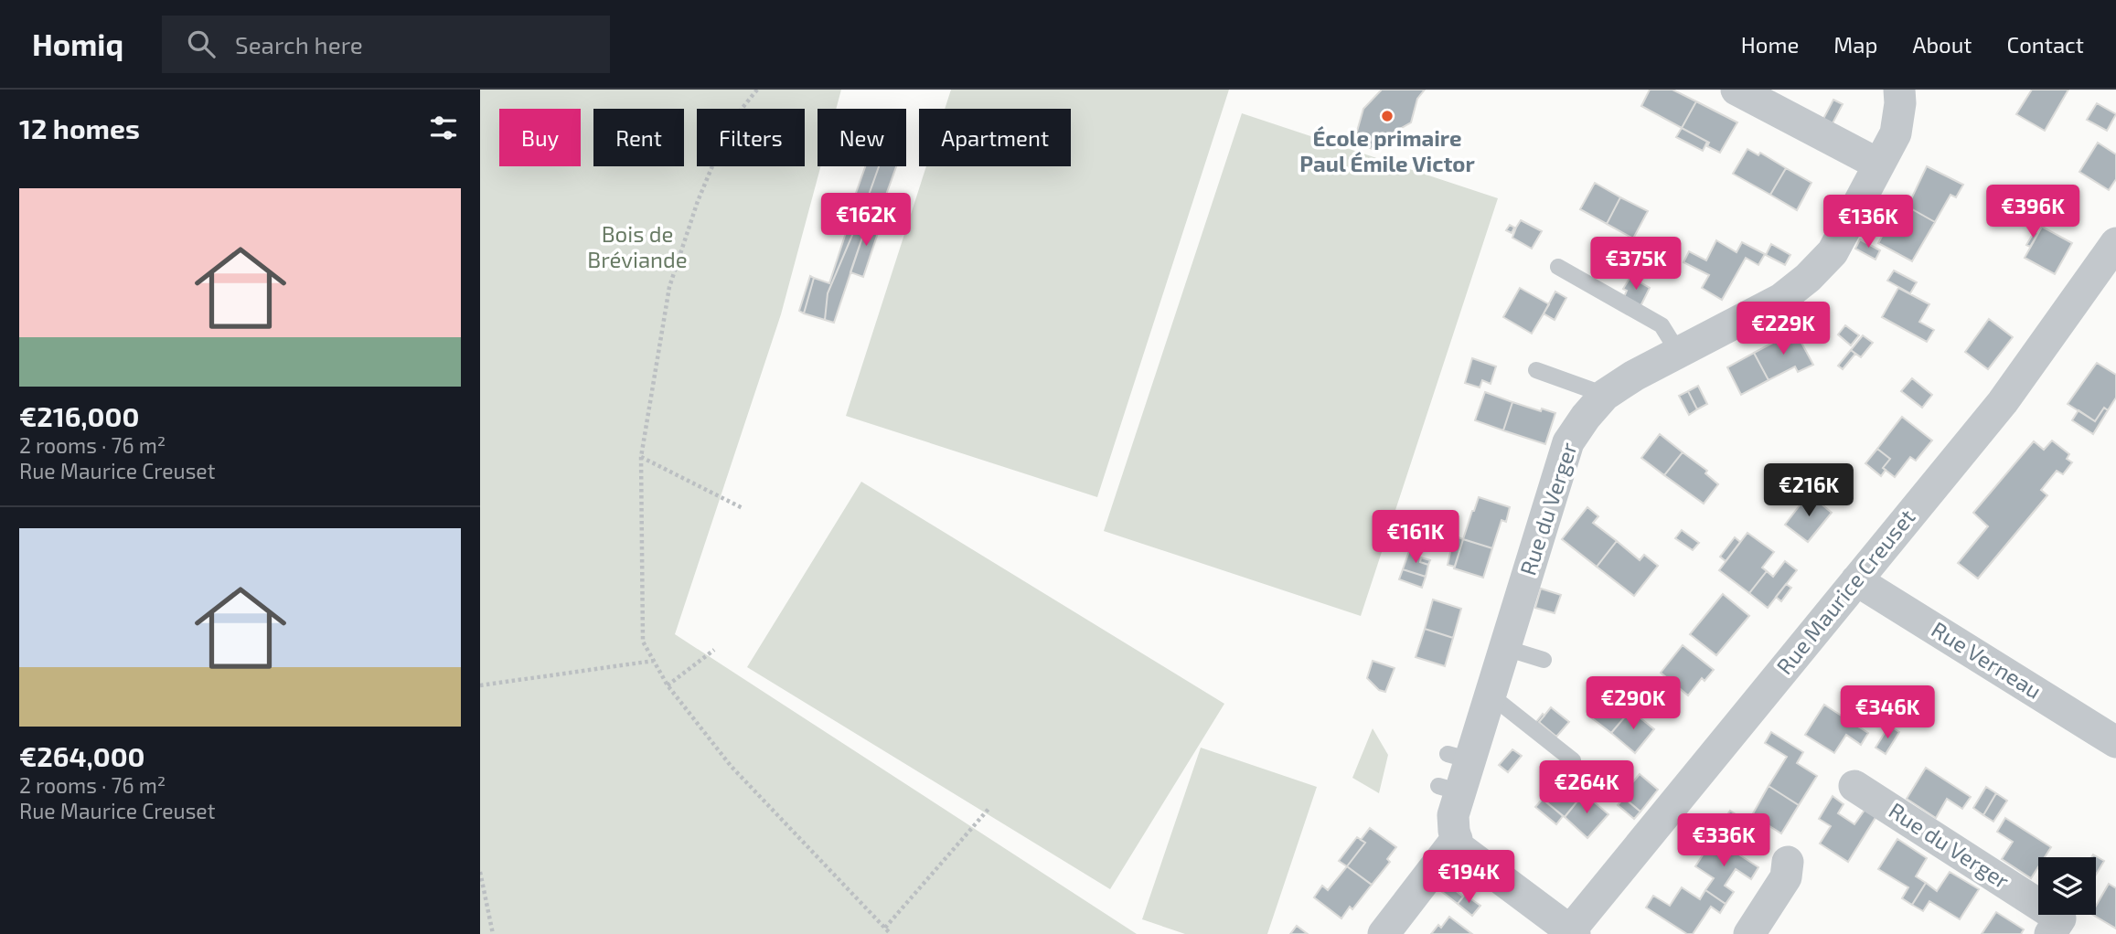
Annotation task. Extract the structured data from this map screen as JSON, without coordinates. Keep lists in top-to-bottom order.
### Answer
{
  "streets": {
    "street": ["Rue du Verger", "Rue Maurice Creuset", "Rue Verneau"]
  },
  "crossings": [
    ["Rue Maurice Creuset", "Rue Verneau"]
  ],
  "parks": ["Bois de Bréviande"],
  "places": ["École primaire Paul Émile Victor"],
  "page": {
    "header": "Homiq",
    "search": "Search here",
    "nav": [
      "Home",
      "Map",
      "About",
      "Contact"
    ],
    "heading": "12 homes",
    "chip": [
      "Buy",
      "Rent",
      "Filters",
      "New",
      "Apartment"
    ],
    "list": [
      {
        "name": "€216,000",
        "note": "2 rooms · 76 m² · Rue Maurice Creuset"
      },
      {
        "name": "€264,000",
        "note": "2 rooms · 76 m² · Rue Maurice Creuset"
      }
    ],
    "price": [
      "€396K",
      "€162K",
      "€136K",
      "€375K",
      "€229K",
      "€216K",
      "€161K",
      "€290K",
      "€346K",
      "€264K",
      "€336K",
      "€194K"
    ]
  }
}
